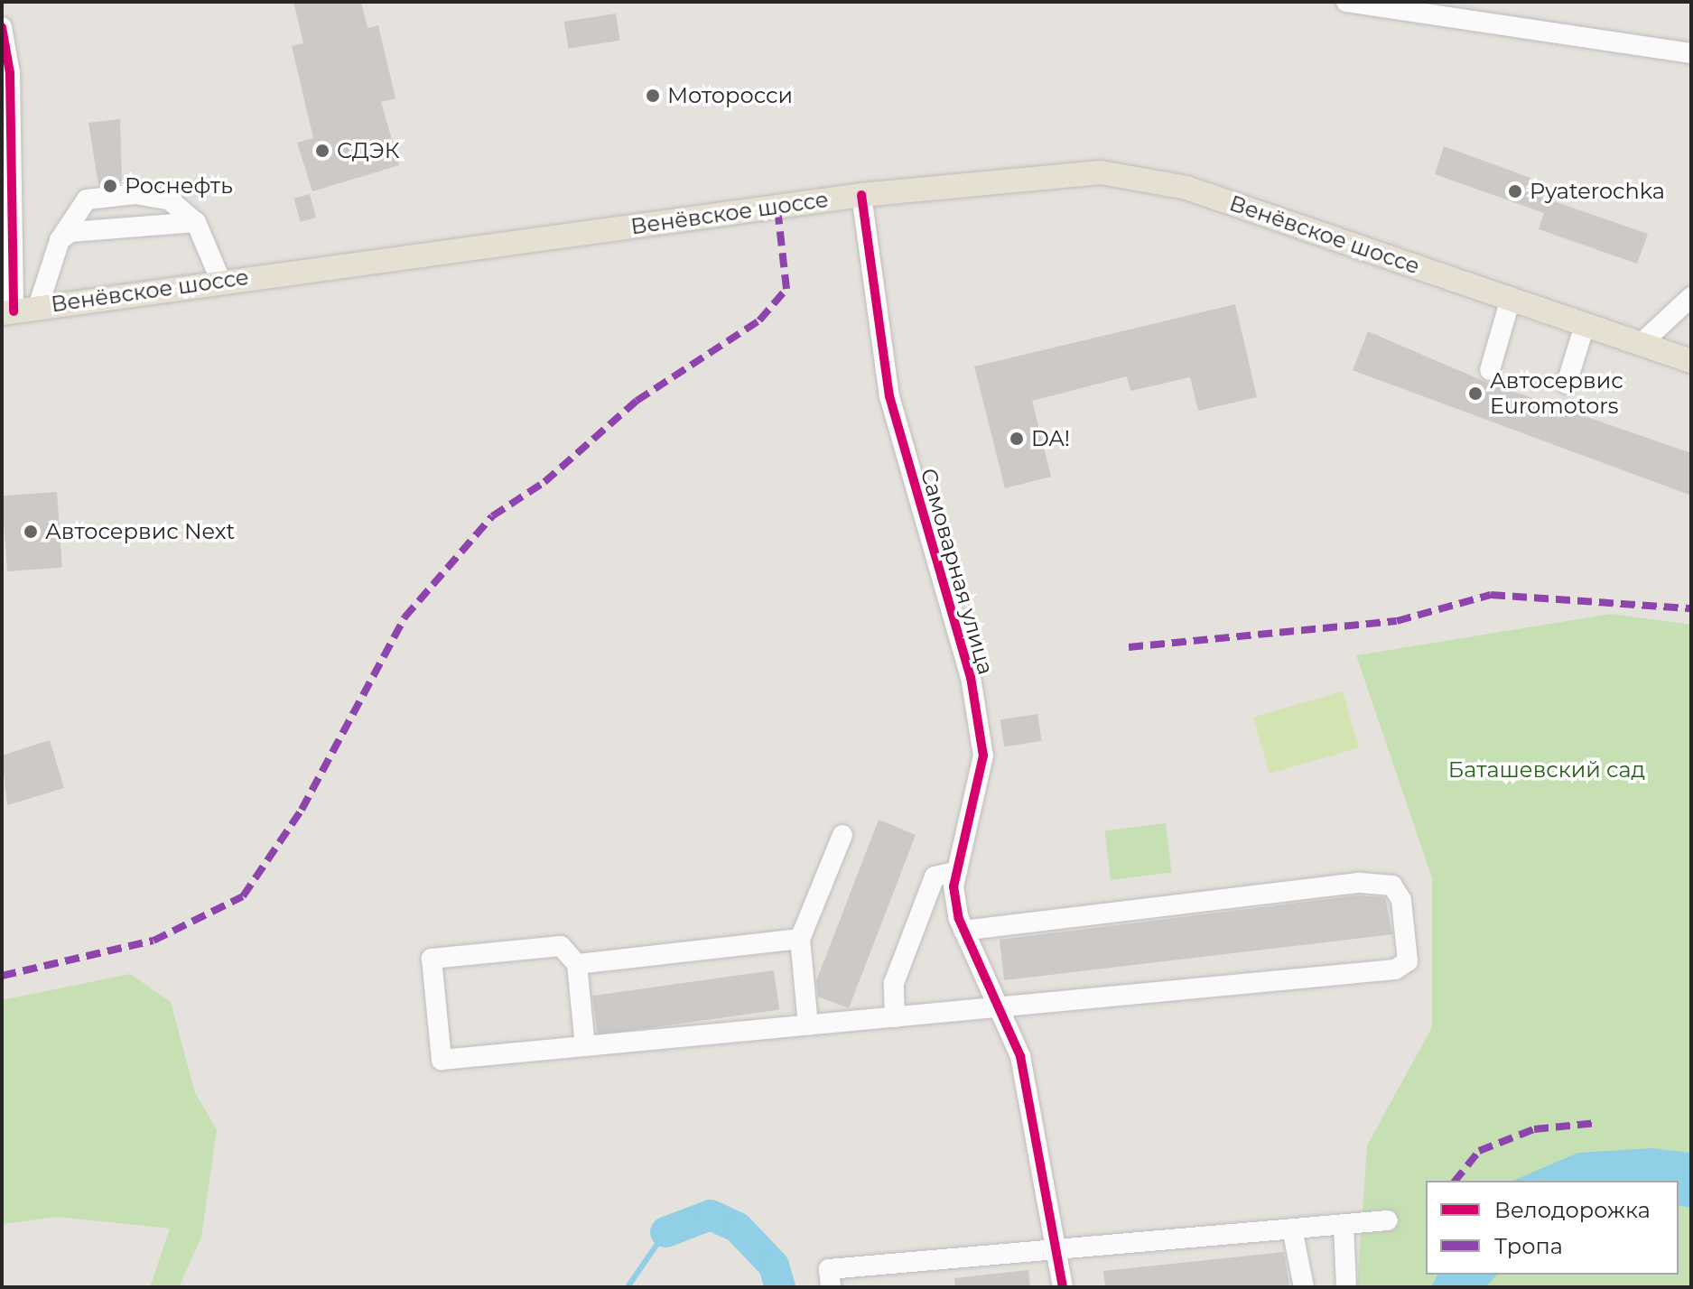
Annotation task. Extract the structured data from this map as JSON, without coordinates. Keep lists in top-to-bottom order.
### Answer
{
  "streets": {
    "main road": ["Венёвское шоссе"],
    "street": ["Самоварная улица"]
  },
  "crossings": [
    ["Венёвское шоссе", "Самоварная улица"]
  ],
  "parks": ["Баташевский сад"],
  "places": [
    "Моторосси",
    "СДЭК",
    "Роснефть",
    "Pyaterochka",
    "Автосервис Euromotors",
    "DA!",
    "Автосервис Next"
  ],
  "legend": ["Велодорожка", "Тропа"]
}
